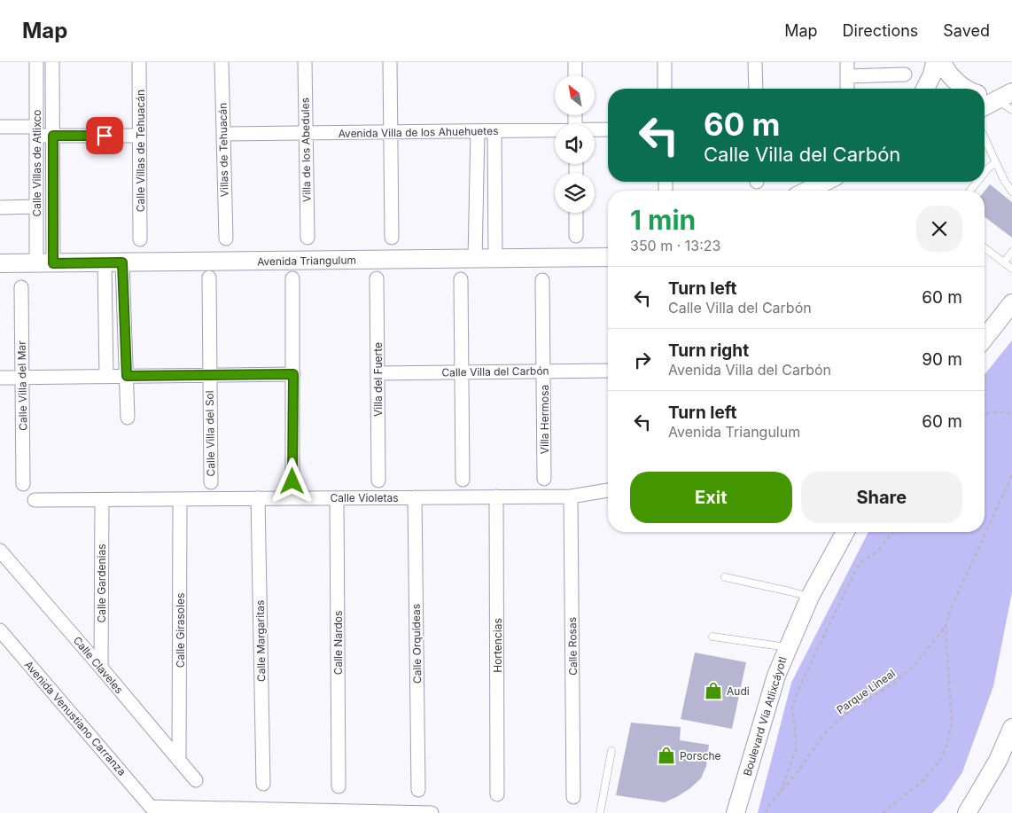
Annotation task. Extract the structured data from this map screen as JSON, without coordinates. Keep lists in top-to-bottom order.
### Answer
{
  "streets": {
    "main road": ["Avenida Triangulum", "Boulevard Vía Atlixcáyotl"],
    "street": [
      "Avenida Villa de los Ahuehuetes",
      "Villas de Tehuacán",
      "Villa de los Abedules",
      "Calle Villas de Tehuacán",
      "Calle Villas de Atlixco",
      "Calle Villa del Carbón",
      "Villa del Fuerte",
      "Calle Villa del Mar",
      "Villa Hermosa",
      "Calle Villa del Sol",
      "Calle Violetas",
      "Calle Gardenias",
      "Calle Girasoles",
      "Calle Margaritas",
      "Calle Nardos",
      "Calle Orquídeas",
      "Hortencias",
      "Calle Rosas",
      "Calle Claveles",
      "Avenida Venustiano Carranza"
    ],
    "path": ["Parque Lineal"]
  },
  "crossings": [
    ["Avenida Villa de los Ahuehuetes", "Villas de Tehuacán"],
    ["Avenida Villa de los Ahuehuetes", "Villa de los Abedules"],
    ["Calle Villas de Atlixco", "Avenida Triangulum"],
    ["Calle Villa del Carbón", "Villa del Fuerte"],
    ["Calle Villa del Carbón", "Villa Hermosa"],
    ["Calle Violetas", "Calle Gardenias"],
    ["Calle Violetas", "Calle Girasoles"],
    ["Calle Violetas", "Calle Margaritas"],
    ["Calle Violetas", "Calle Nardos"],
    ["Calle Violetas", "Calle Orquídeas"],
    ["Calle Violetas", "Hortencias"],
    ["Calle Violetas", "Calle Rosas"],
    ["Calle Gardenias", "Calle Claveles"],
    ["Calle Girasoles", "Calle Claveles"]
  ],
  "places": {
    "shop": ["Audi", "Porsche"]
  },
  "north": "top left",
  "page": {
    "header": "Map",
    "nav": ["Map", "Directions", "Saved"],
    "turn": ["60 m", "Calle Villa del Carbón"],
    "heading": ["1 min", "350 m · 13:23"],
    "list": [
      {
        "name": "Turn left",
        "note": "Calle Villa del Carbón",
        "value": "60 m"
      },
      {
        "name": "Turn right",
        "note": "Avenida Villa del Carbón",
        "value": "90 m"
      },
      {
        "name": "Turn left",
        "note": "Avenida Triangulum",
        "value": "60 m"
      }
    ],
    "buttons": ["Exit", "Share"]
  }
}
